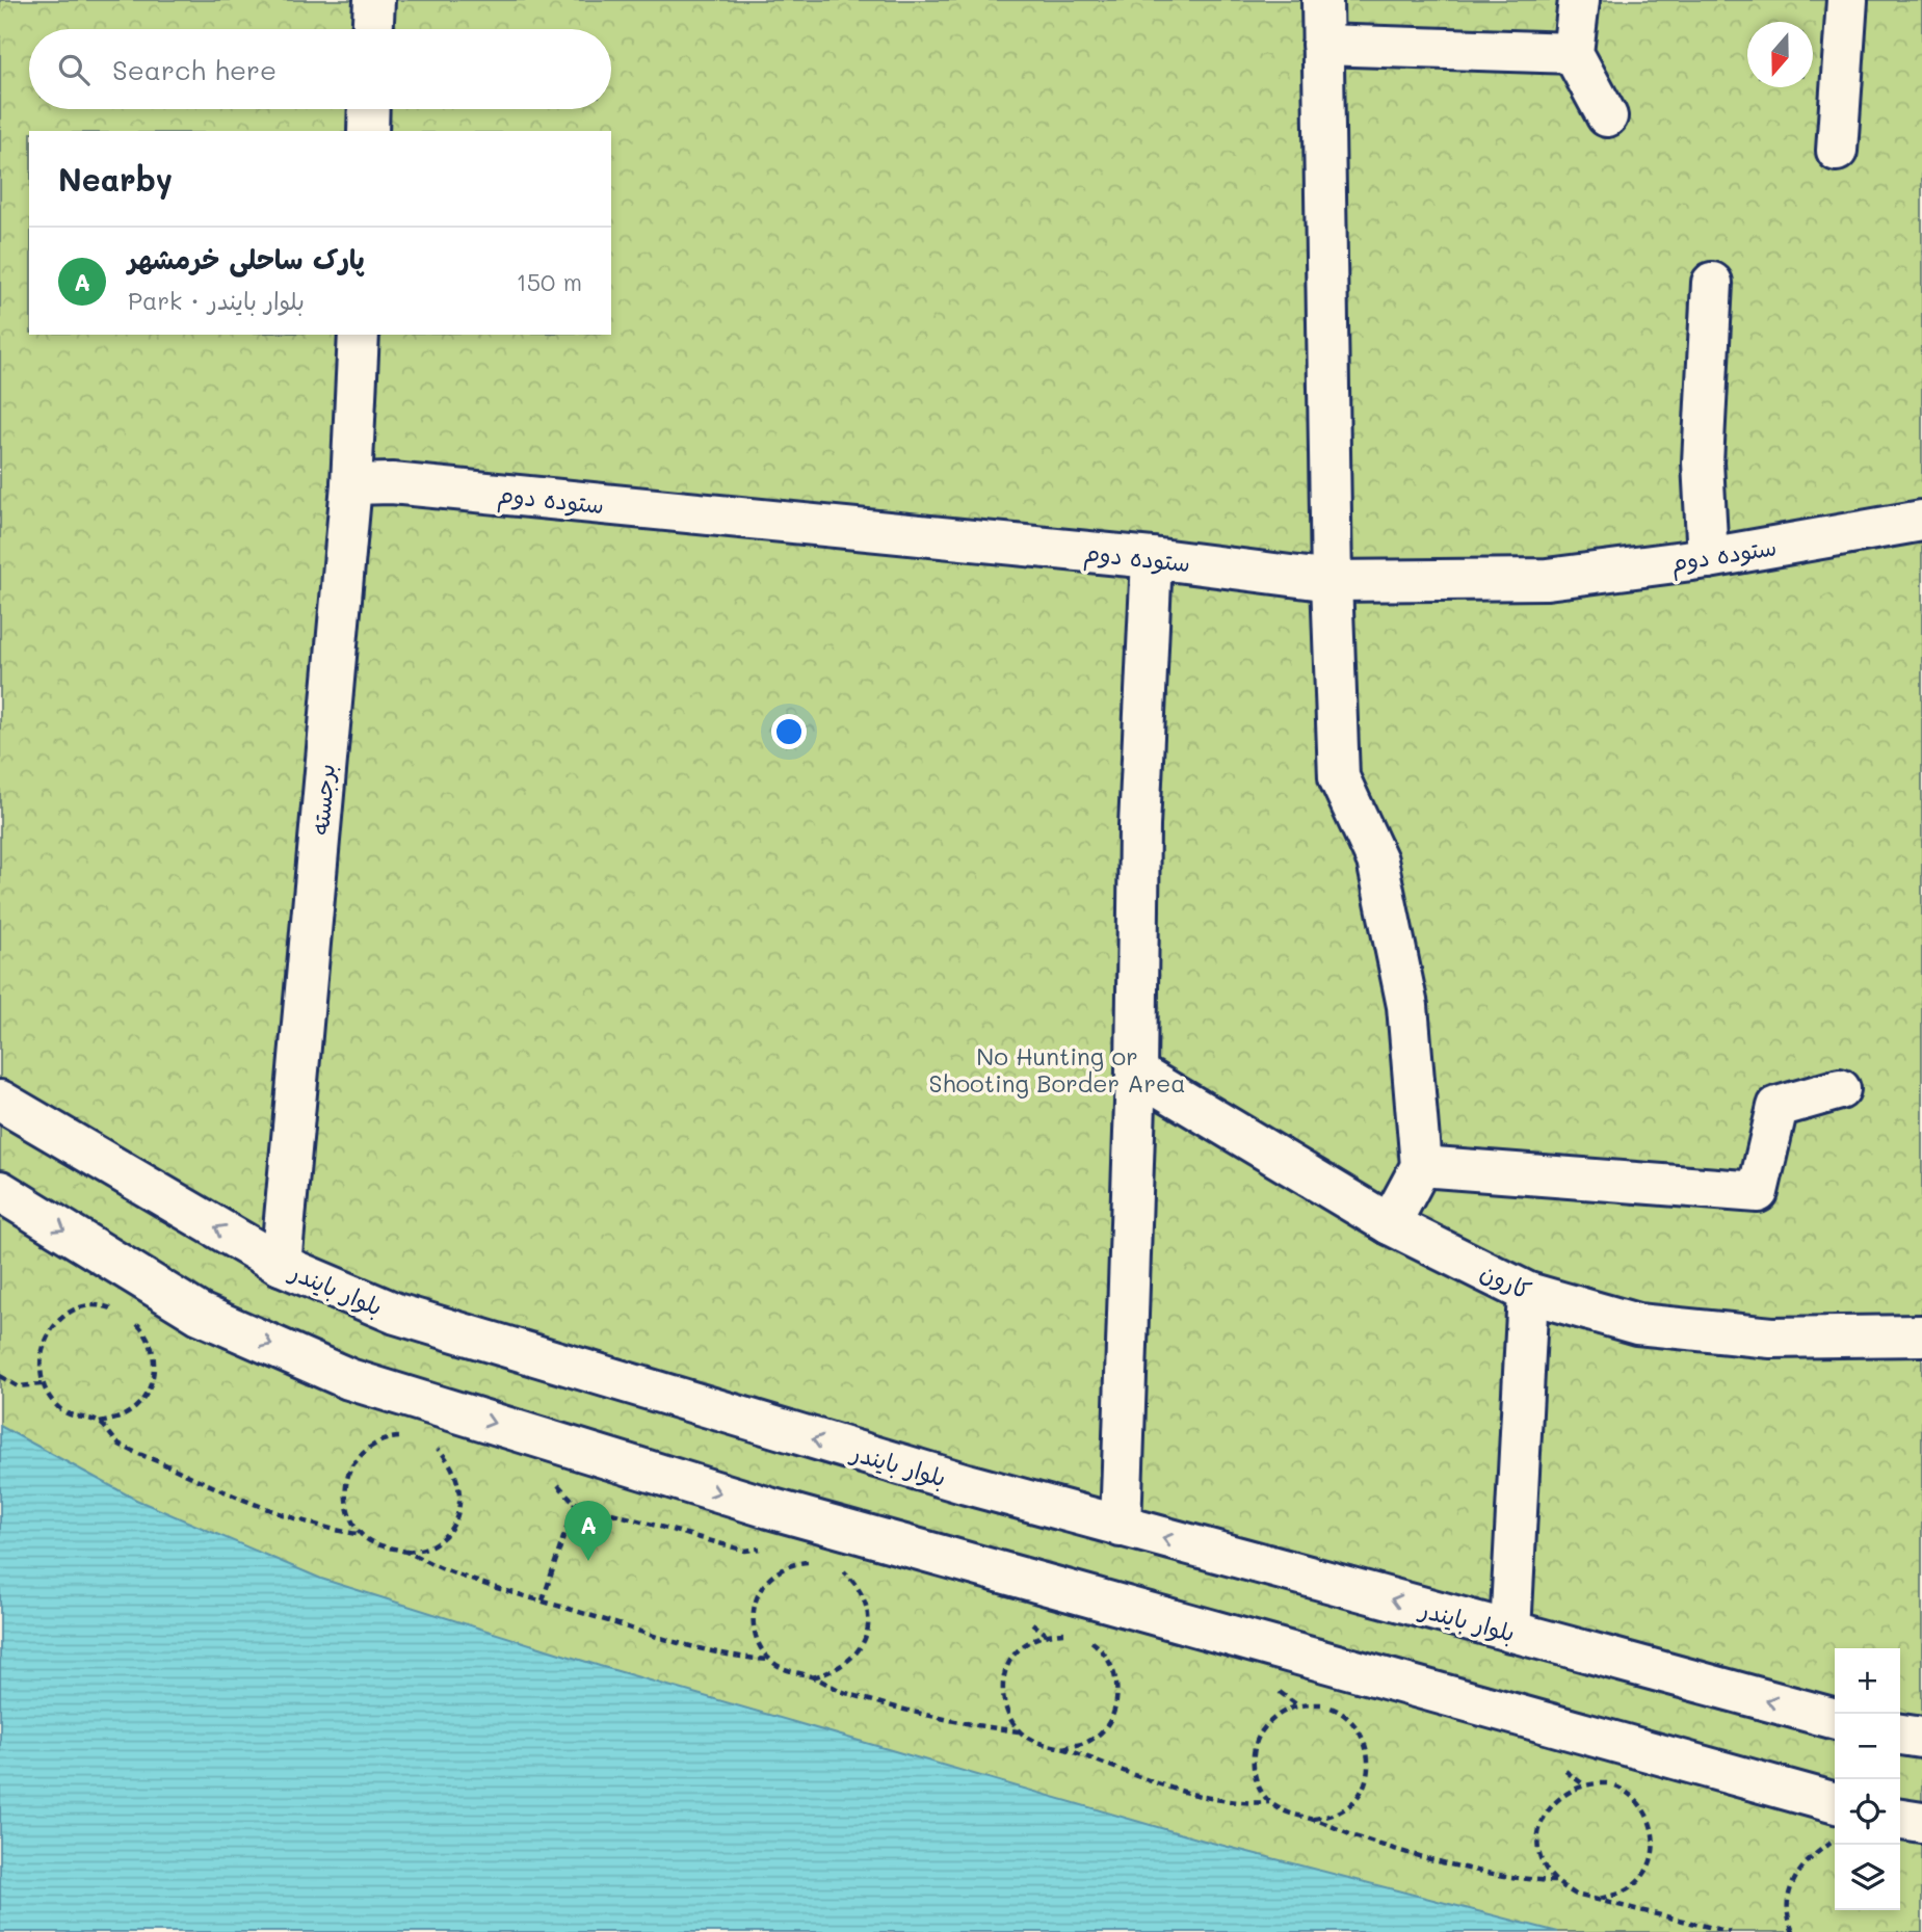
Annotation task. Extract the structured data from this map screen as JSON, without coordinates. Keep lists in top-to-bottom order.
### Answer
{
  "streets": {
    "street": [
      "ستوده دوم",
      "برجسته",
      "کارون",
      "بلوار بایندر"
    ]
  },
  "crossings": [
    ["ستوده دوم", "برجسته"],
    ["برجسته", "بلوار بایندر"]
  ],
  "parks": ["No Hunting or Shooting Border Area"],
  "north": "bottom",
  "page": {
    "search": "Search here",
    "heading": "Nearby",
    "list": [
      {
        "mark": "A",
        "name": "پارک ساحلی خرمشهر",
        "note": "Park · بلوار بایندر",
        "value": "150 m"
      }
    ],
    "pins": "A",
    "map_buttons": ["+", "−"]
  }
}
